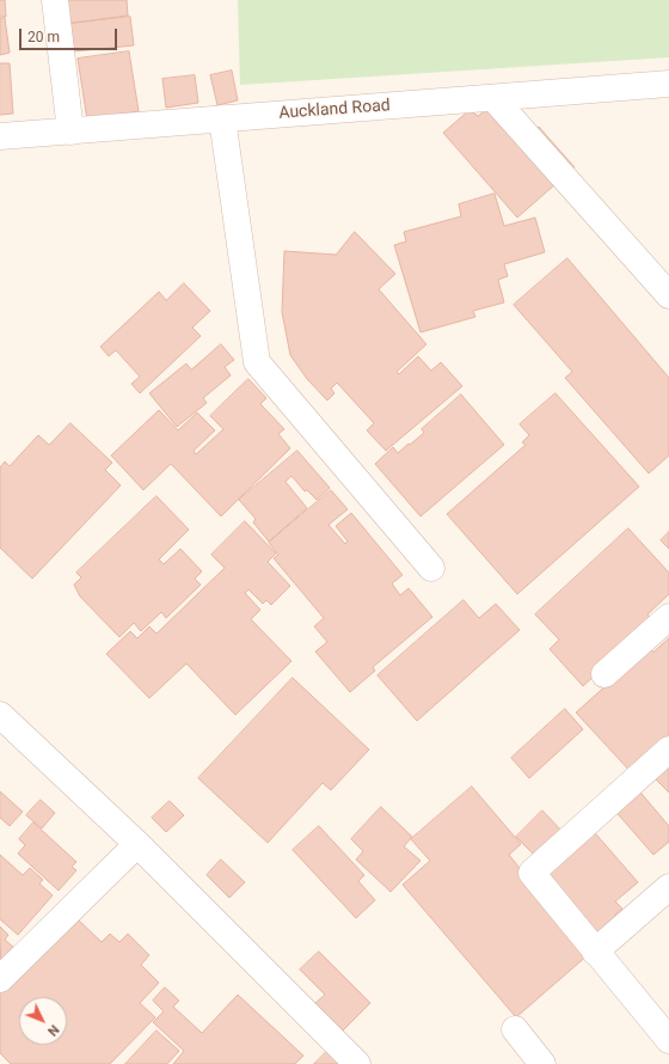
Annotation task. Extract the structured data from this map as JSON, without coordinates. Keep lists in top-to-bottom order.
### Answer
{
  "streets": {
    "street": ["Auckland Road"]
  },
  "scale_bar": "20 m",
  "north": "bottom right"
}
